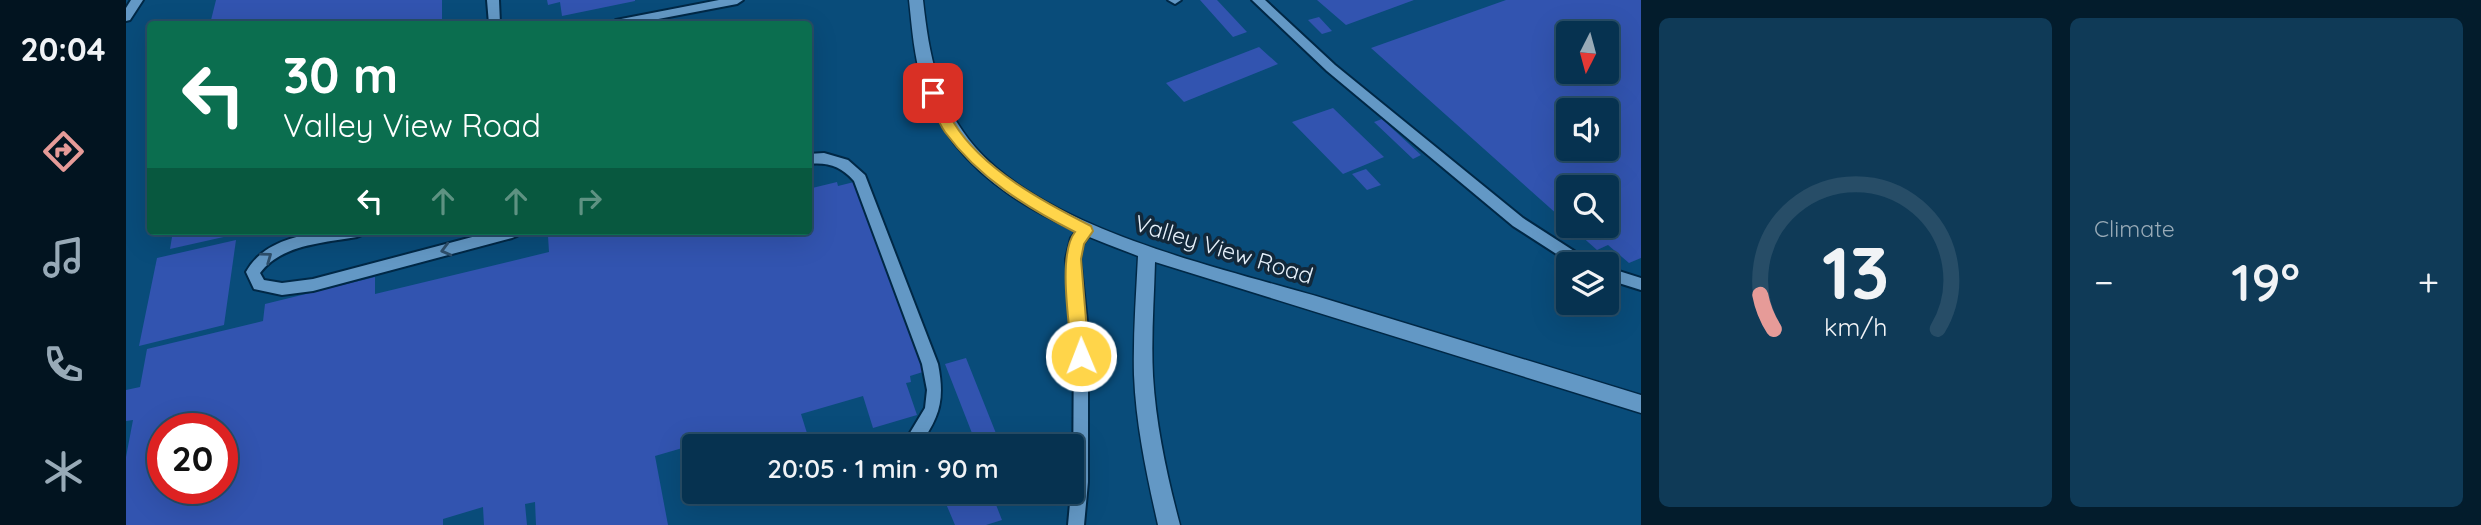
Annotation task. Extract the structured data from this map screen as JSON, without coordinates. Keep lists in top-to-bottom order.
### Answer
{
  "streets": {
    "street": ["Valley View Road"]
  },
  "north": "bottom",
  "page": {
    "tabs": "20:04",
    "tile": "Climate",
    "turn": ["30 m", "Valley View Road"],
    "heat": ["−", "19°", "+"],
    "limit": "20",
    "trip": "20:05 · 1 min · 90 m",
    "gauge": ["13", "km/h"]
  }
}
